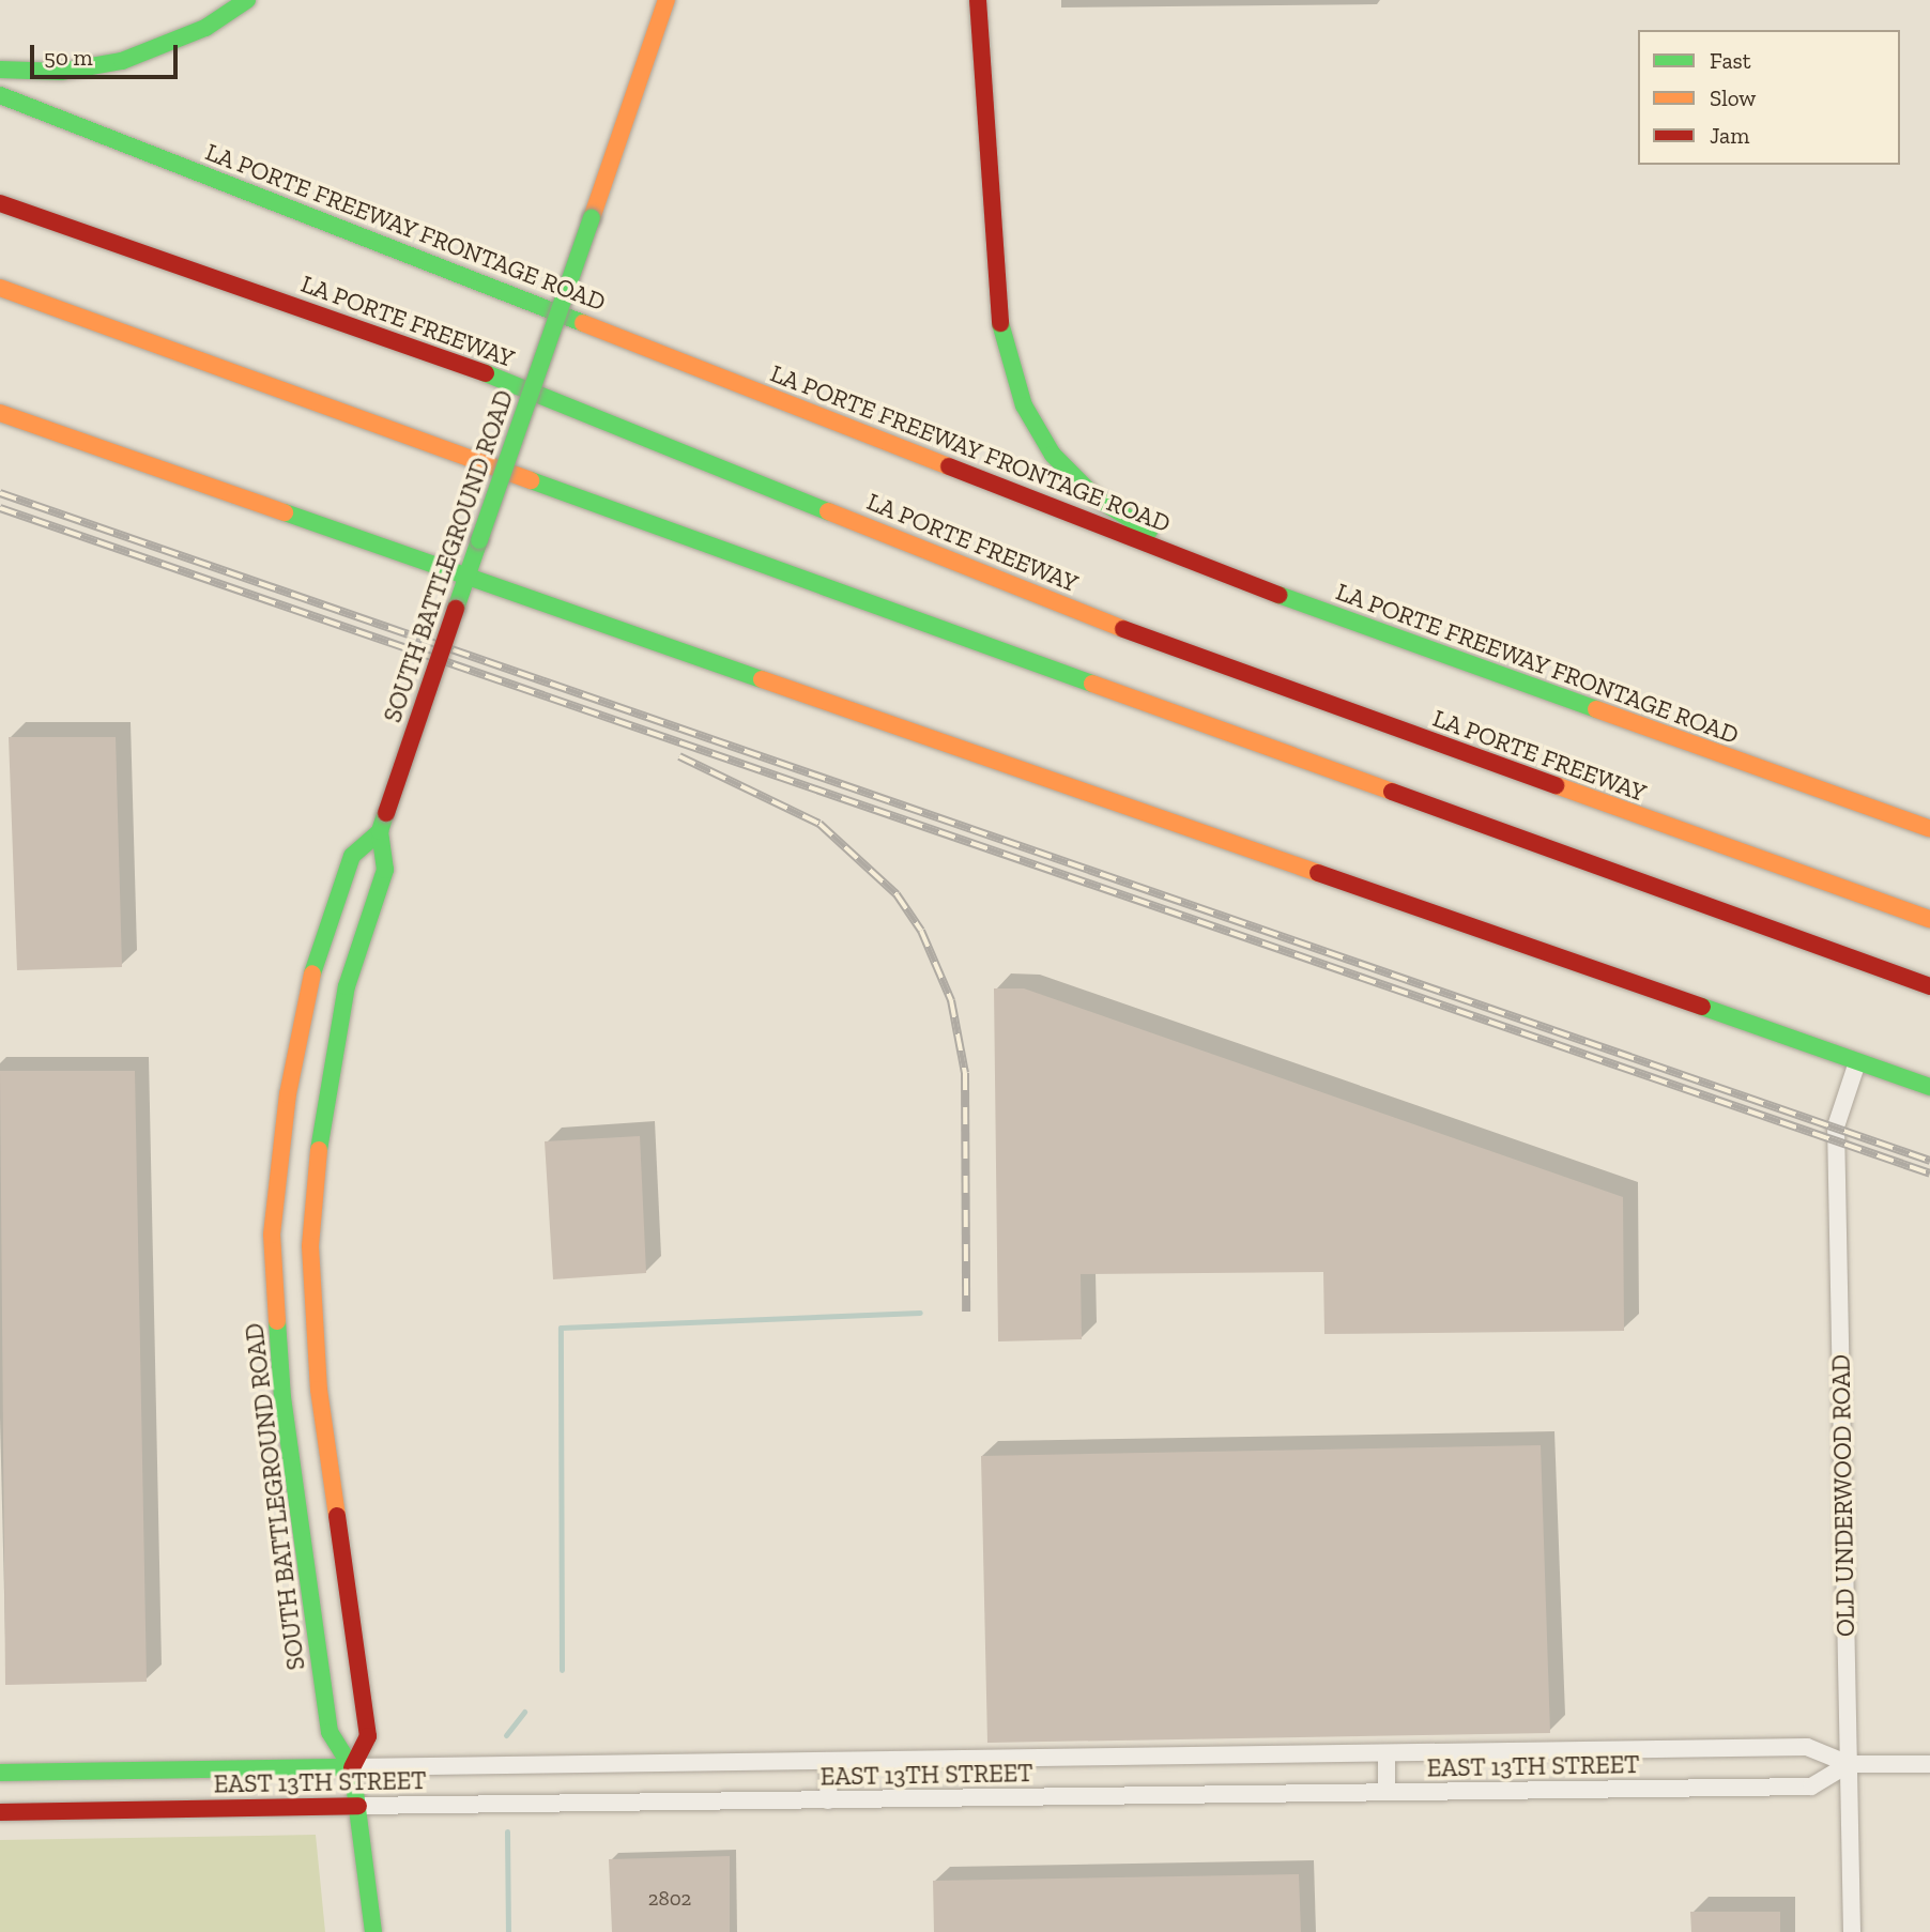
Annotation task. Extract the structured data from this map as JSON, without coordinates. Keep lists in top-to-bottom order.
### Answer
{
  "streets": {
    "main road": [
      "LA PORTE FREEWAY FRONTAGE ROAD",
      "LA PORTE FREEWAY",
      "SOUTH BATTLEGROUND ROAD",
      "EAST 13TH STREET"
    ],
    "street": ["OLD UNDERWOOD ROAD"]
  },
  "crossings": [
    ["SOUTH BATTLEGROUND ROAD", "EAST 13TH STREET"],
    ["OLD UNDERWOOD ROAD", "EAST 13TH STREET"]
  ],
  "house_numbers": ["2802"],
  "legend": ["Fast", "Slow", "Jam"],
  "scale_bar": "50 m"
}
